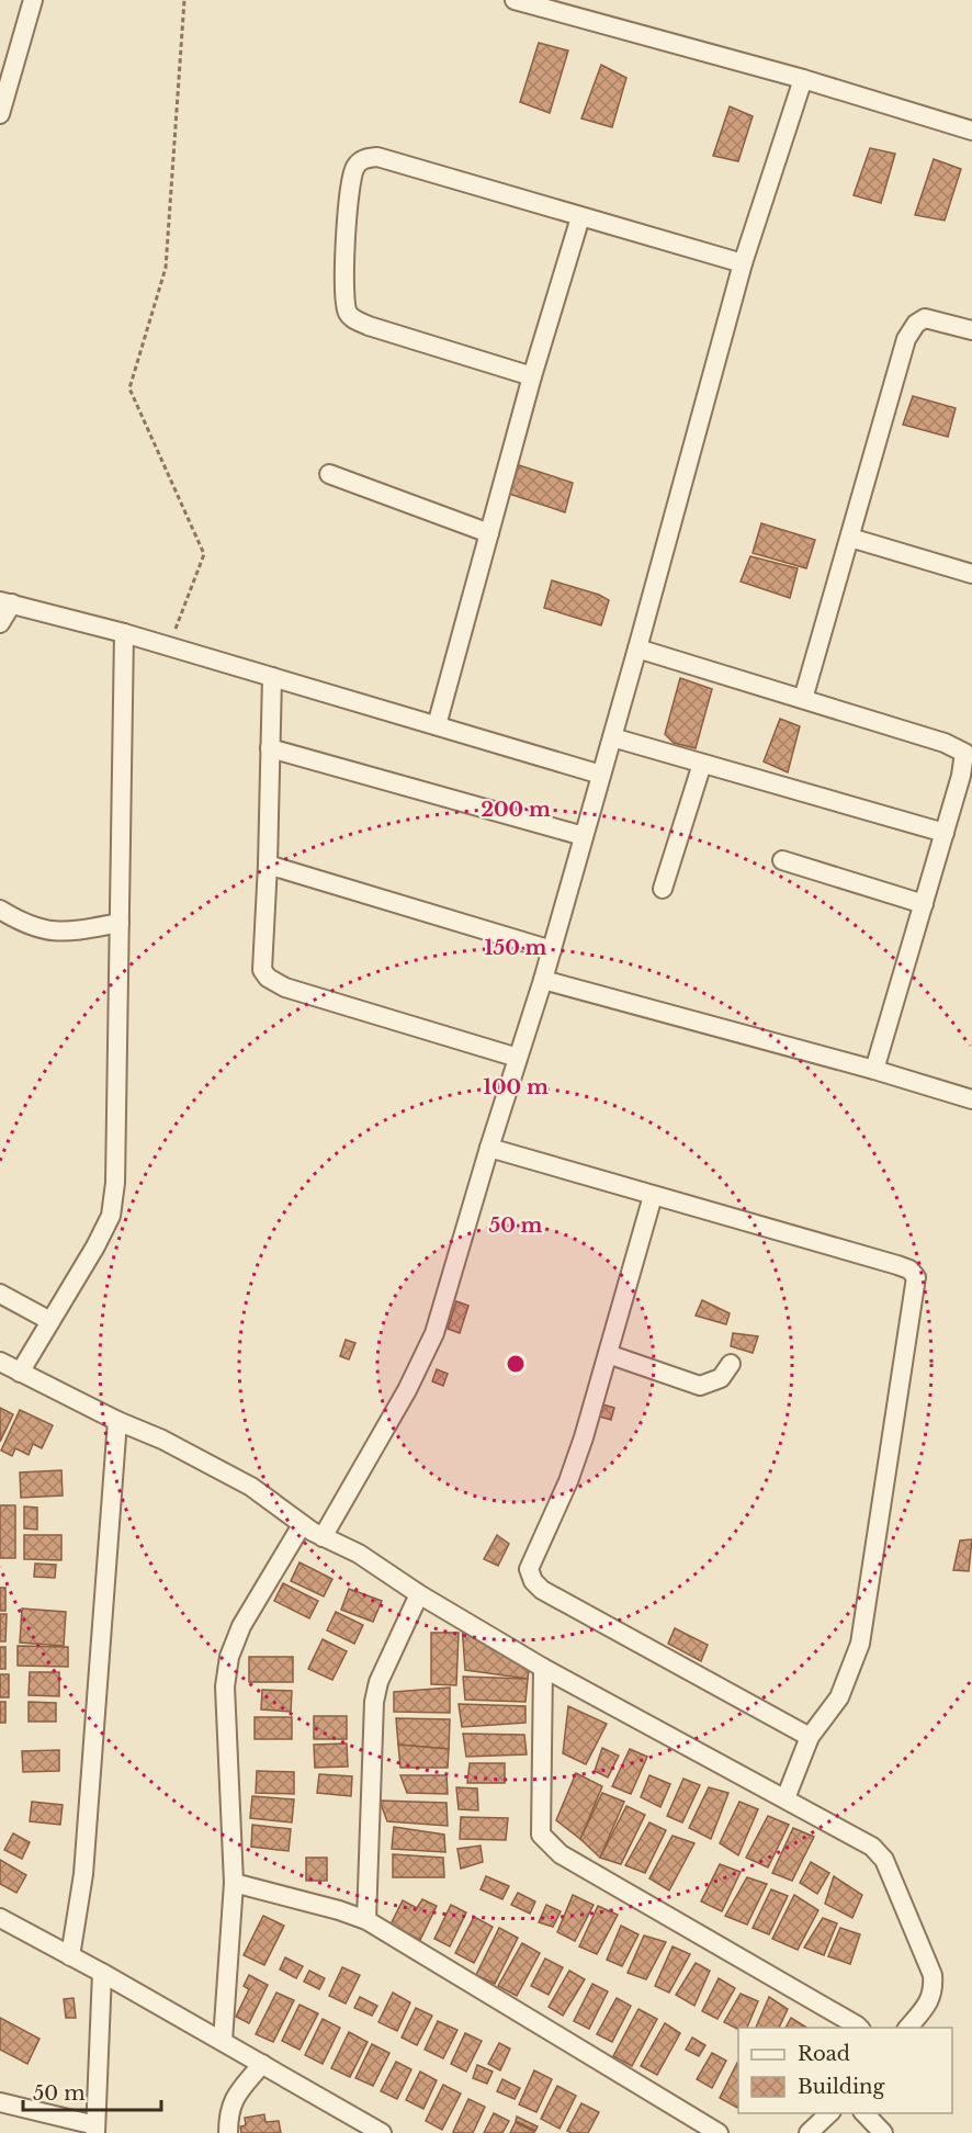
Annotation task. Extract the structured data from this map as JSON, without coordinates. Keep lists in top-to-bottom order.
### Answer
{
  "legend": ["Road", "Building"],
  "scale_bar": "50 m",
  "rings": [
    "200 m",
    "150 m",
    "100 m",
    "50 m"
  ]
}
